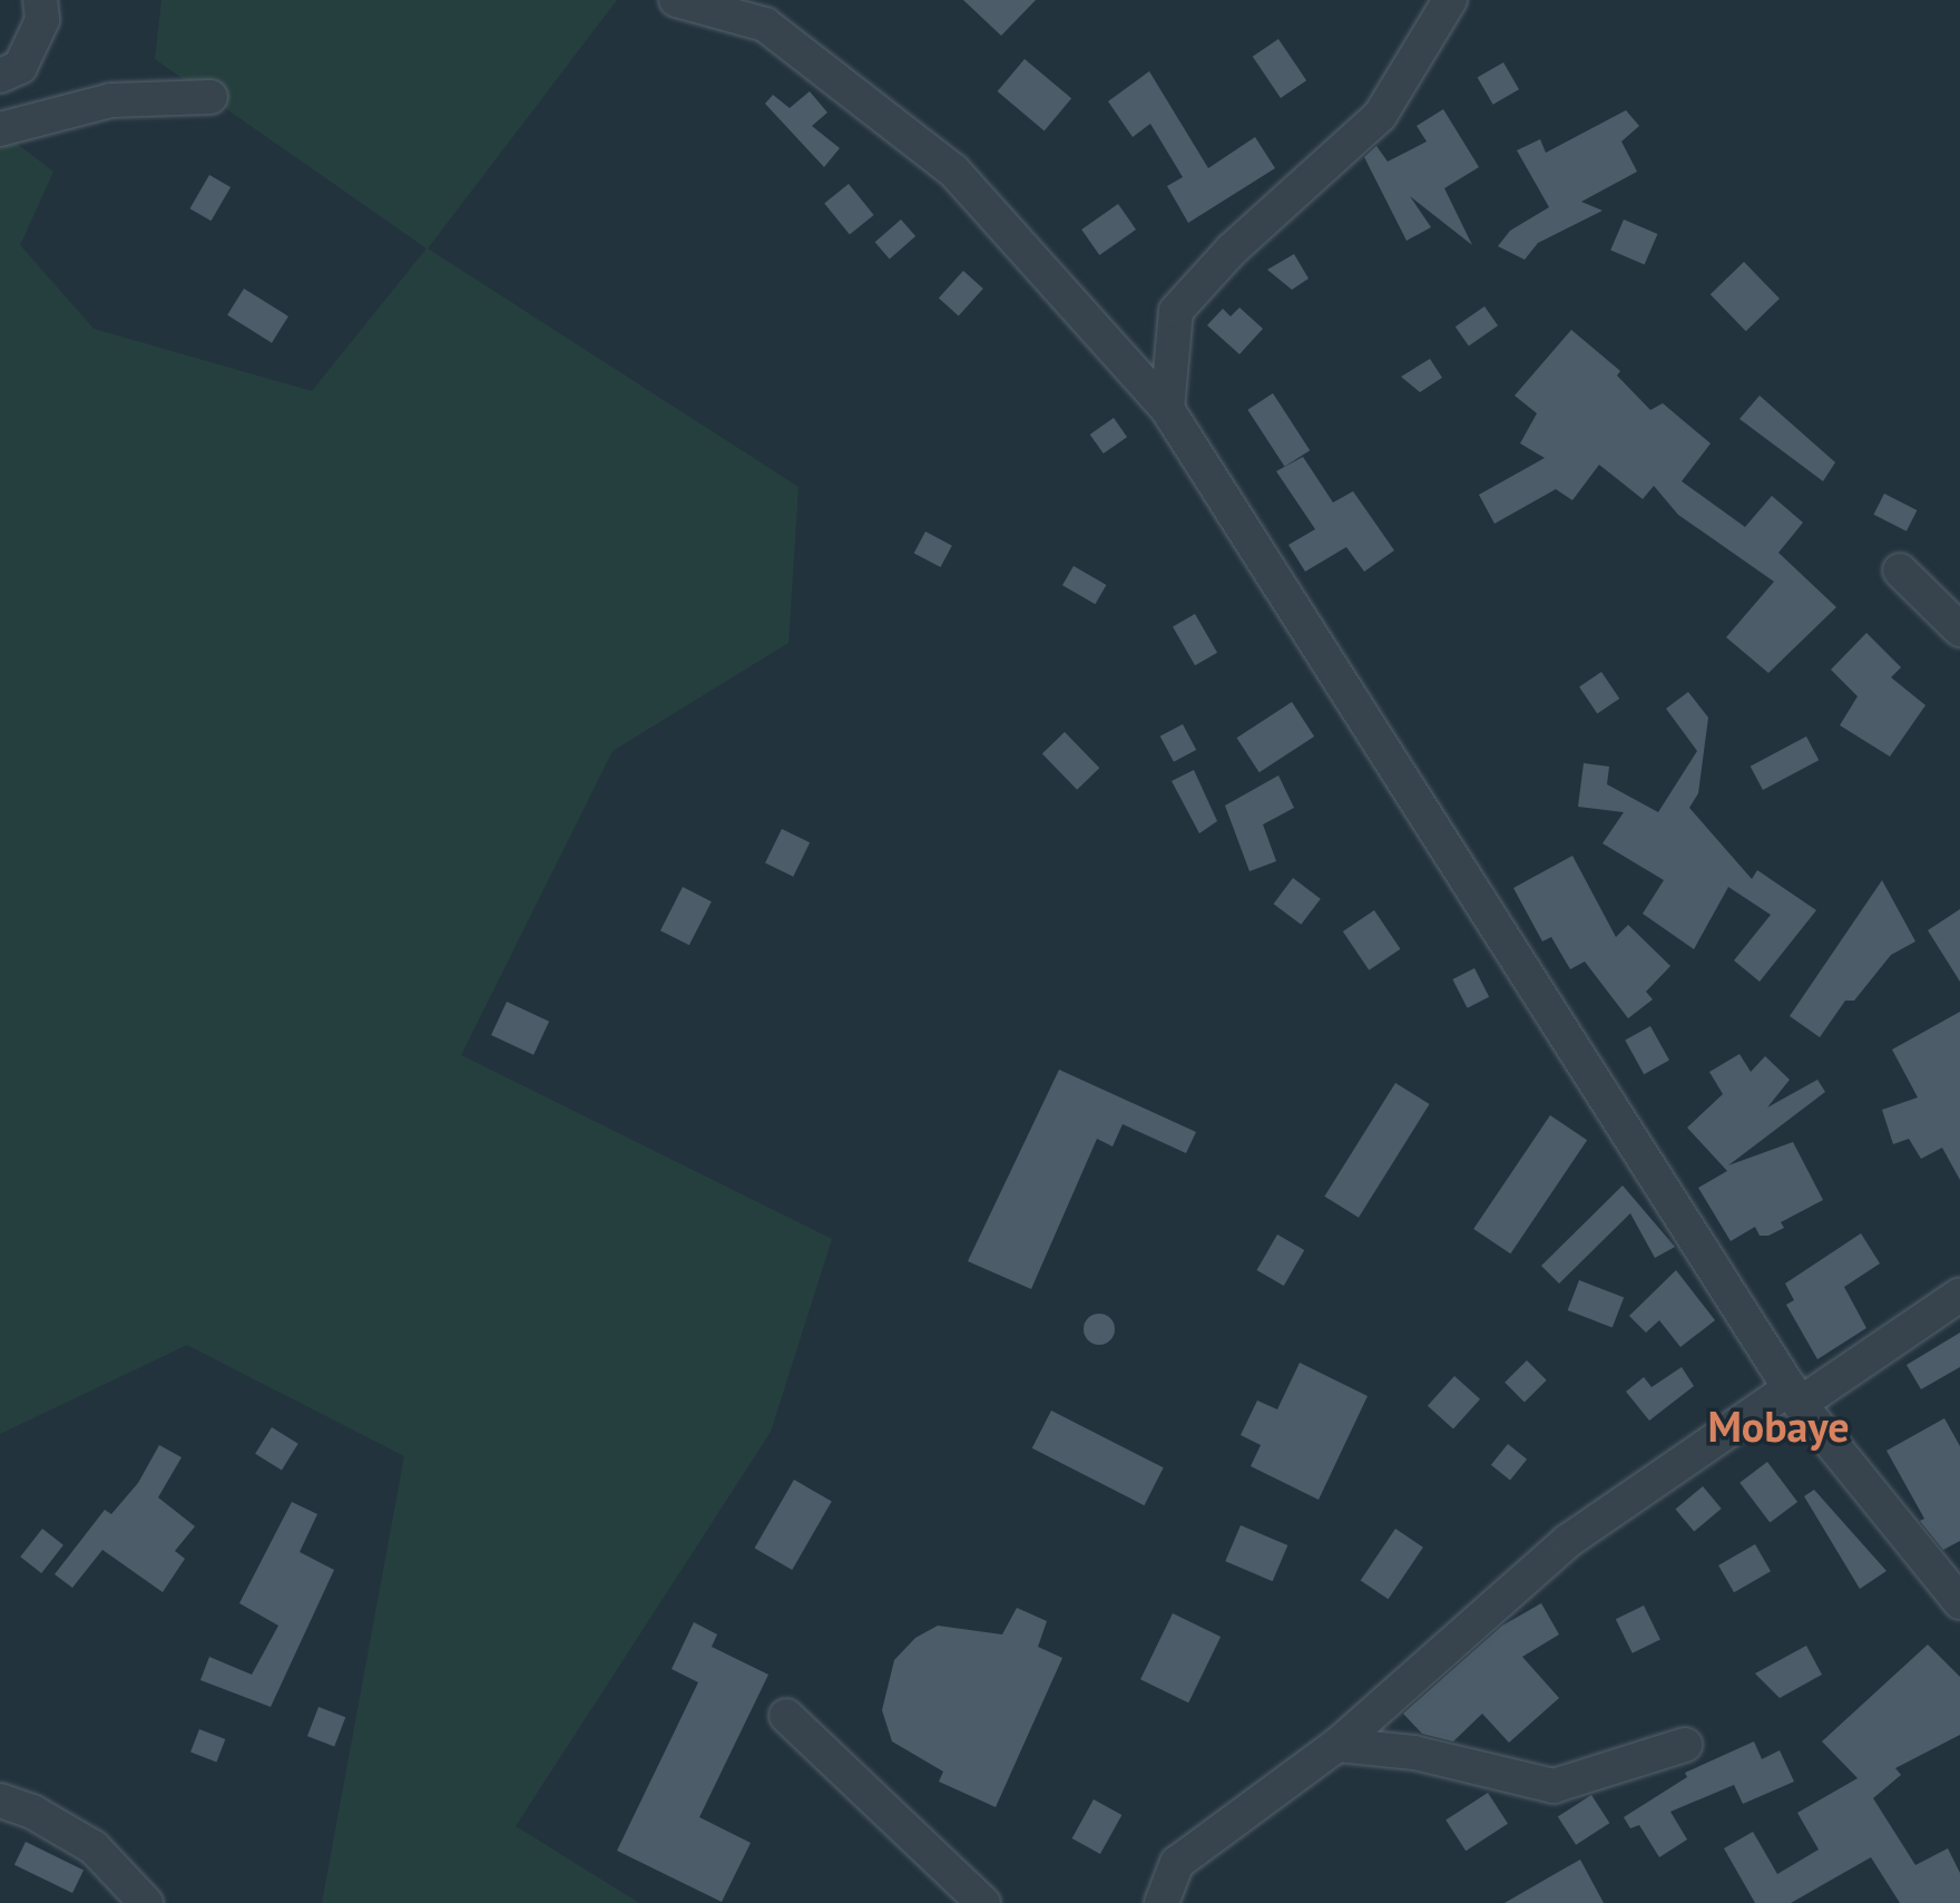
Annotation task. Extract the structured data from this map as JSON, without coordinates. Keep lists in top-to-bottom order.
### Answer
{
  "districts": ["Mobaye"]
}
